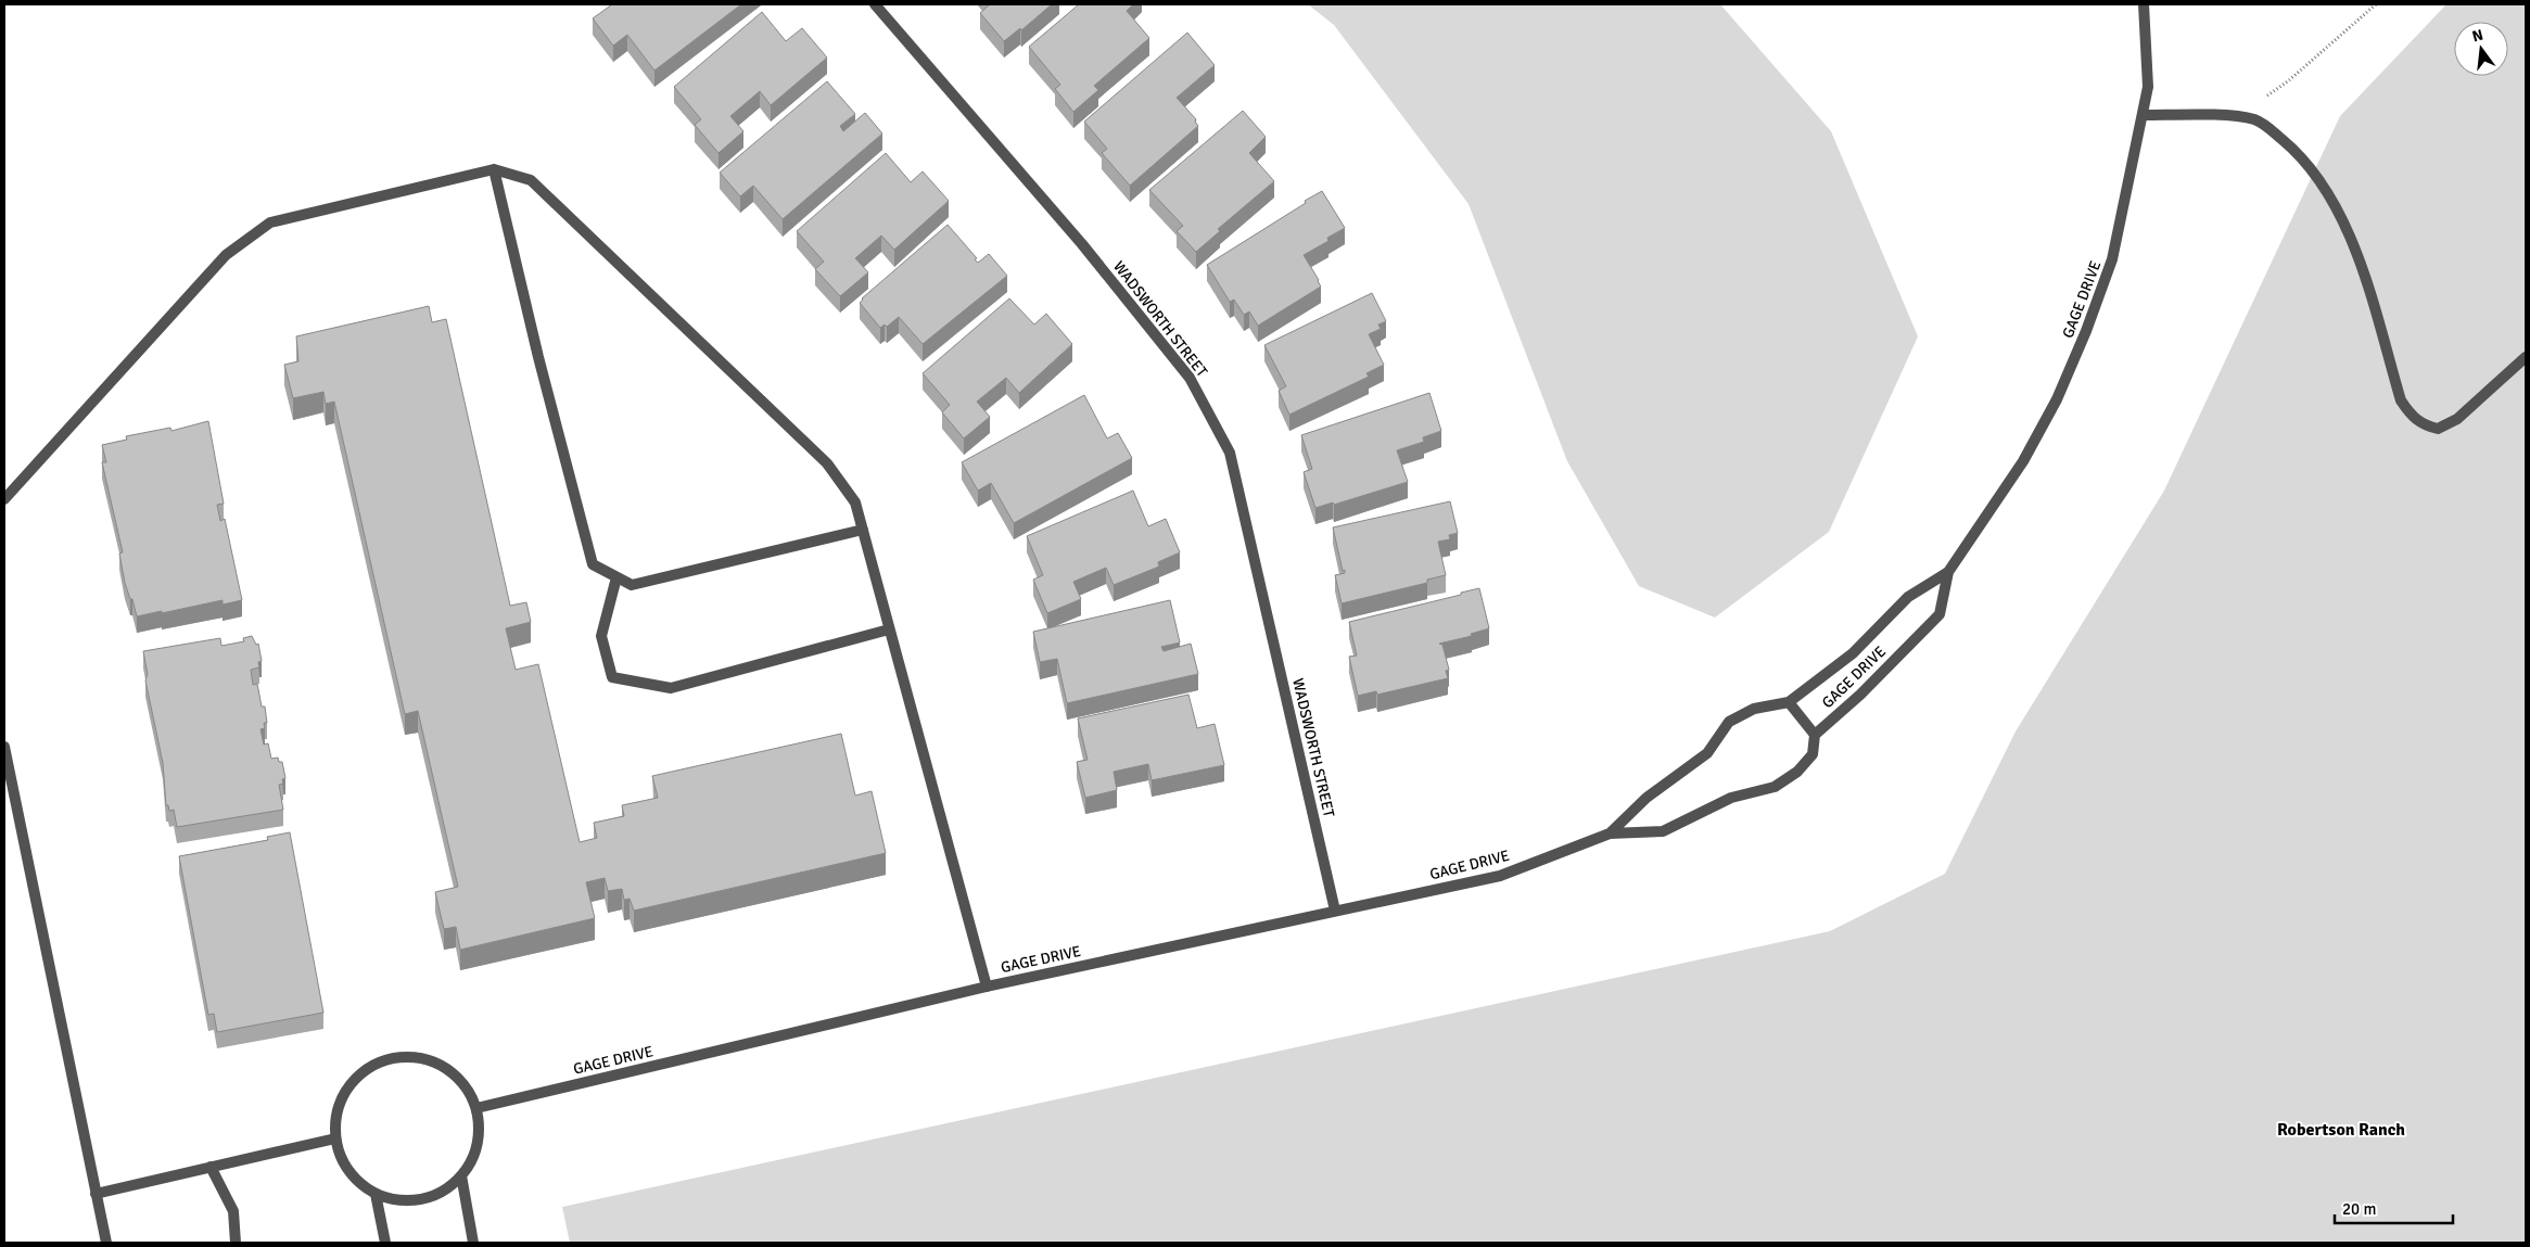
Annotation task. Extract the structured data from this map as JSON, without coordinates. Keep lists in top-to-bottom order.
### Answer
{
  "streets": {
    "street": ["GAGE DRIVE", "WADSWORTH STREET"]
  },
  "crossings": [
    ["GAGE DRIVE", "WADSWORTH STREET"]
  ],
  "districts": ["Robertson Ranch"],
  "scale_bar": "20 m",
  "north": "top"
}
